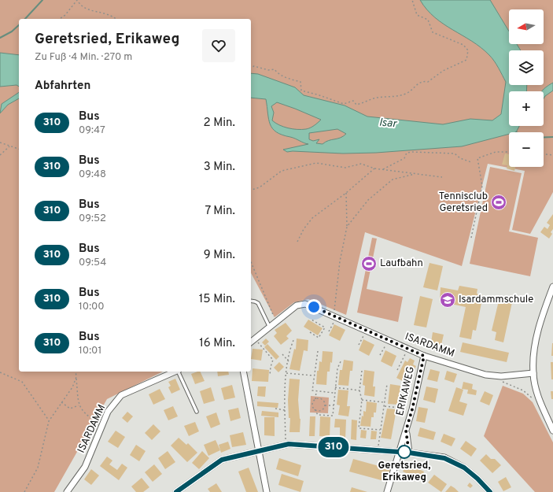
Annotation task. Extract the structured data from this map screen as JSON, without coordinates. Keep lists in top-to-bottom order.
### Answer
{
  "streets": {
    "street": ["ISARDAMM", "ERIKAWEG"]
  },
  "crossings": [
    ["ISARDAMM", "ERIKAWEG"]
  ],
  "water": ["Isar"],
  "places": {
    "sports": ["Tennisclub Geretsried", "Laufbahn"],
    "school or university": ["Isardammschule"],
    "other": ["Geretsried, Erikaweg"]
  },
  "lines": ["bus line 310"],
  "north": "left",
  "page": {
    "on_map": "310",
    "map_buttons": ["+", "−"],
    "heading": [
      ["Geretsried, Erikaweg", "Zu Fuß · 4 Min. · 270 m"],
      "Abfahrten"
    ],
    "list": [
      {
        "mark": "310",
        "name": "Bus",
        "note": "09:47",
        "value": "2 Min."
      },
      {
        "mark": "310",
        "name": "Bus",
        "note": "09:48",
        "value": "3 Min."
      },
      {
        "mark": "310",
        "name": "Bus",
        "note": "09:52",
        "value": "7 Min."
      },
      {
        "mark": "310",
        "name": "Bus",
        "note": "09:54",
        "value": "9 Min."
      },
      {
        "mark": "310",
        "name": "Bus",
        "note": "10:00",
        "value": "15 Min."
      },
      {
        "mark": "310",
        "name": "Bus",
        "note": "10:01",
        "value": "16 Min."
      }
    ]
  }
}
